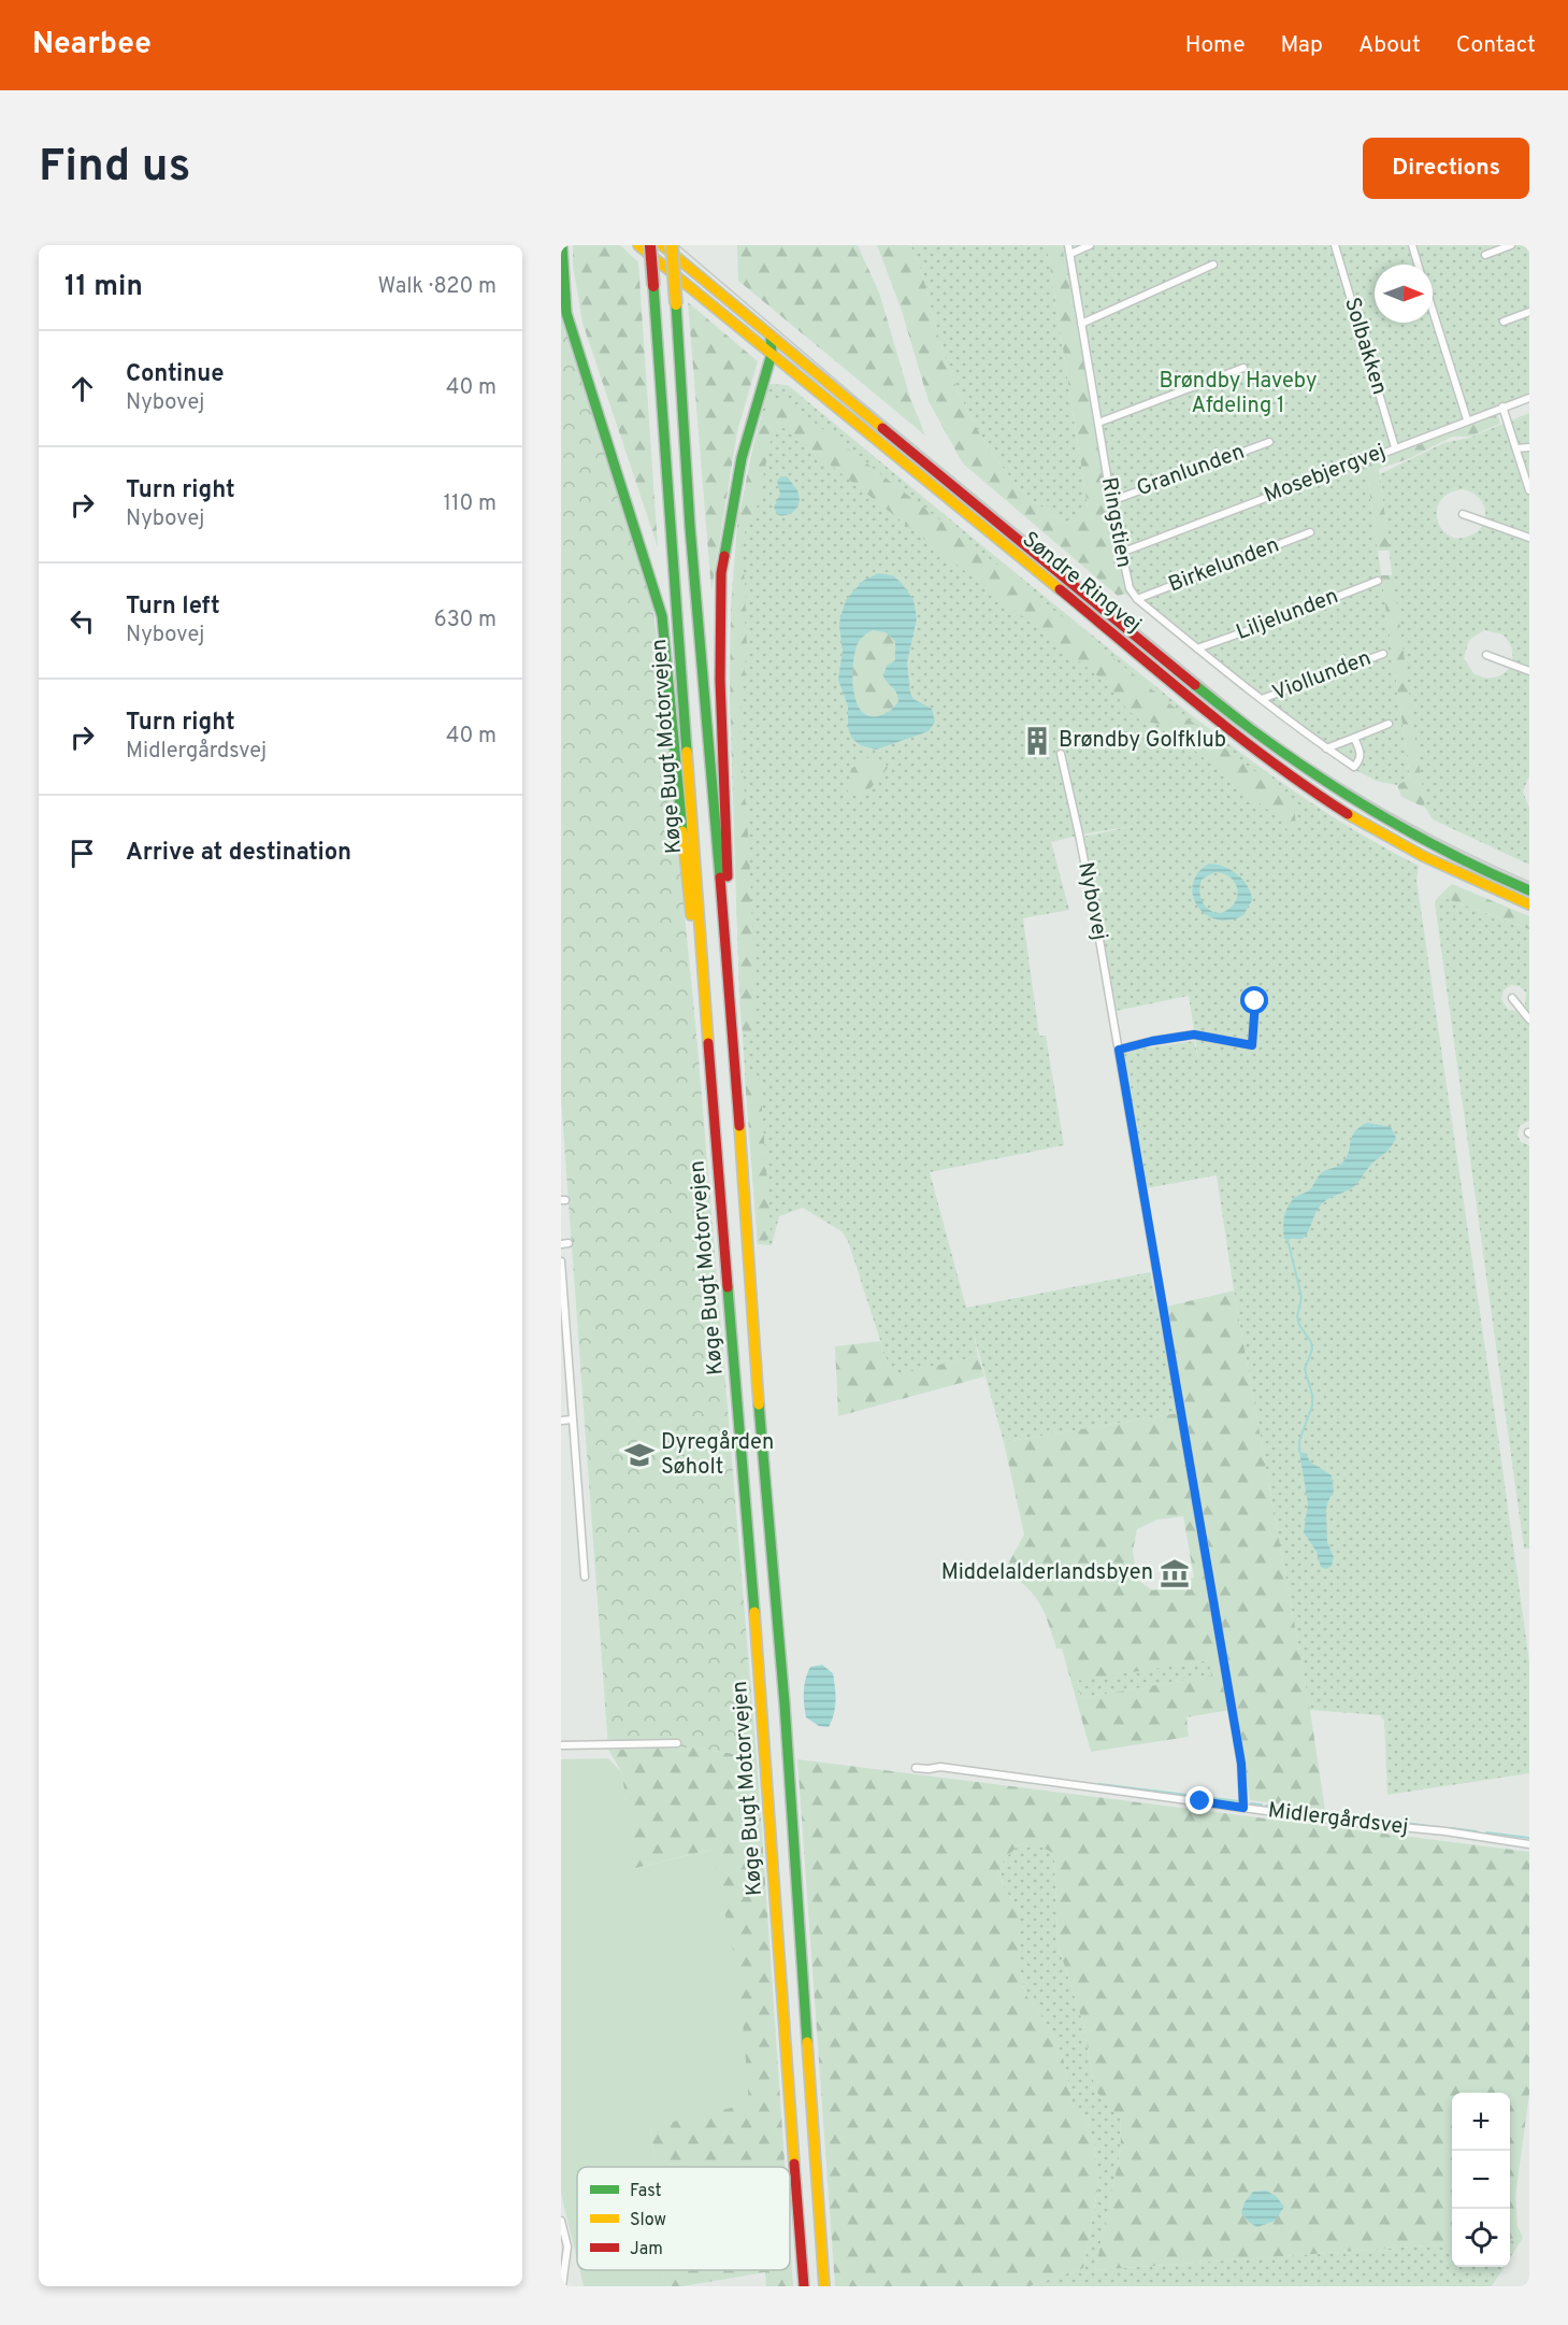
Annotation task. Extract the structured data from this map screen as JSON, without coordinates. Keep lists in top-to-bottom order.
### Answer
{
  "streets": {
    "main road": ["Søndre Ringvej", "Køge Bugt Motorvejen"],
    "street": [
      "Solbakken",
      "Granlunden",
      "Mosebjergvej",
      "Ringstien",
      "Birkelunden",
      "Liljelunden",
      "Viollunden",
      "Nybovej",
      "Midlergårdsvej"
    ]
  },
  "crossings": [
    ["Solbakken", "Mosebjergvej"],
    ["Granlunden", "Ringstien"],
    ["Mosebjergvej", "Ringstien"],
    ["Ringstien", "Birkelunden"],
    ["Ringstien", "Liljelunden"],
    ["Ringstien", "Viollunden"],
    ["Nybovej", "Midlergårdsvej"]
  ],
  "parks": ["Brøndby Haveby Afdeling 1"],
  "places": {
    "building": ["Brøndby Golfklub"],
    "school or university": ["Dyregården Søholt"],
    "museum": ["Middelalderlandsbyen"]
  },
  "legend": ["Fast", "Slow", "Jam"],
  "north": "right",
  "page": {
    "header": "Nearbee",
    "nav": [
      "Home",
      "Map",
      "About",
      "Contact"
    ],
    "buttons": "Directions",
    "title": "Find us",
    "heading": ["11 min", "Walk · 820 m"],
    "list": [
      ["Continue", "Nybovej", "40 m"],
      ["Turn right", "Nybovej", "110 m"],
      ["Turn left", "Nybovej", "630 m"],
      ["Turn right", "Midlergårdsvej", "40 m"],
      "Arrive at destination"
    ],
    "map_buttons": ["+", "−"]
  }
}
